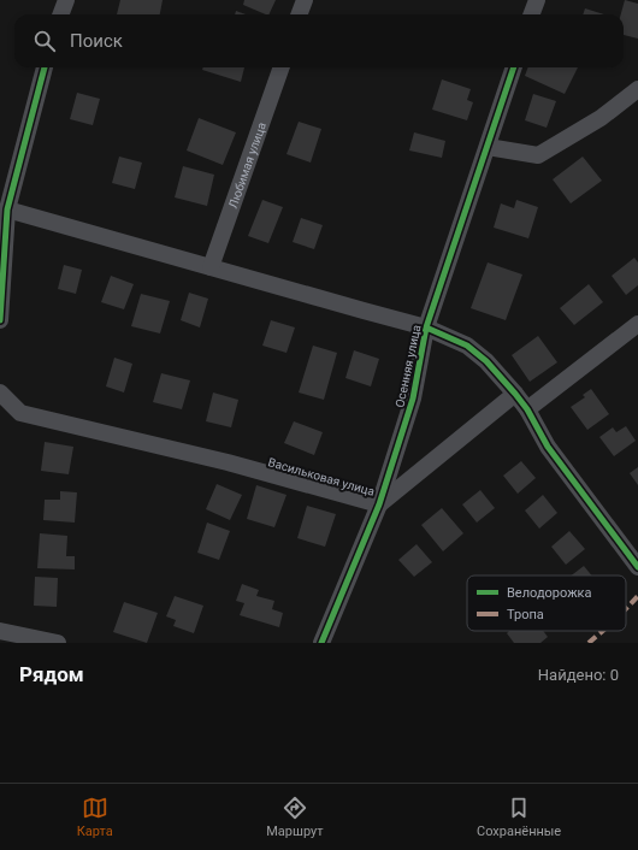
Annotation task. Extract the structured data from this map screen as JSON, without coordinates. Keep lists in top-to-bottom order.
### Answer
{
  "streets": {
    "street": ["Любимая улица", "Осенняя улица", "Васильковая улица"]
  },
  "crossings": [
    ["Осенняя улица", "Васильковая улица"]
  ],
  "legend": ["Велодорожка", "Тропа"],
  "page": {
    "search": "Поиск",
    "heading": ["Рядом", "Найдено: 0"],
    "nav": ["Карта", "Маршрут", "Сохранённые"]
  }
}
